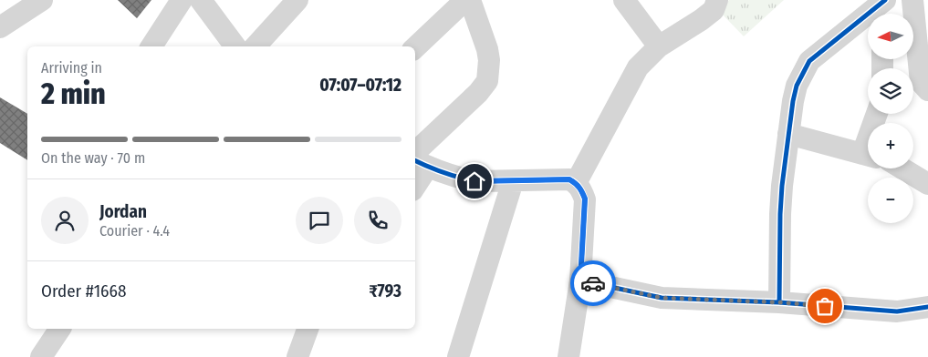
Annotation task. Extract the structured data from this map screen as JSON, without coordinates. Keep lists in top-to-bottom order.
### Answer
{
  "north": "left",
  "page": {
    "map_buttons": ["+", "−"],
    "heading": ["2 min", "Arriving in", "07:07–07:12"],
    "panel": [
      "Jordan",
      "Courier · 4.4",
      "Order #1668",
      "₹793"
    ],
    "bar": "On the way · 70 m"
  }
}
